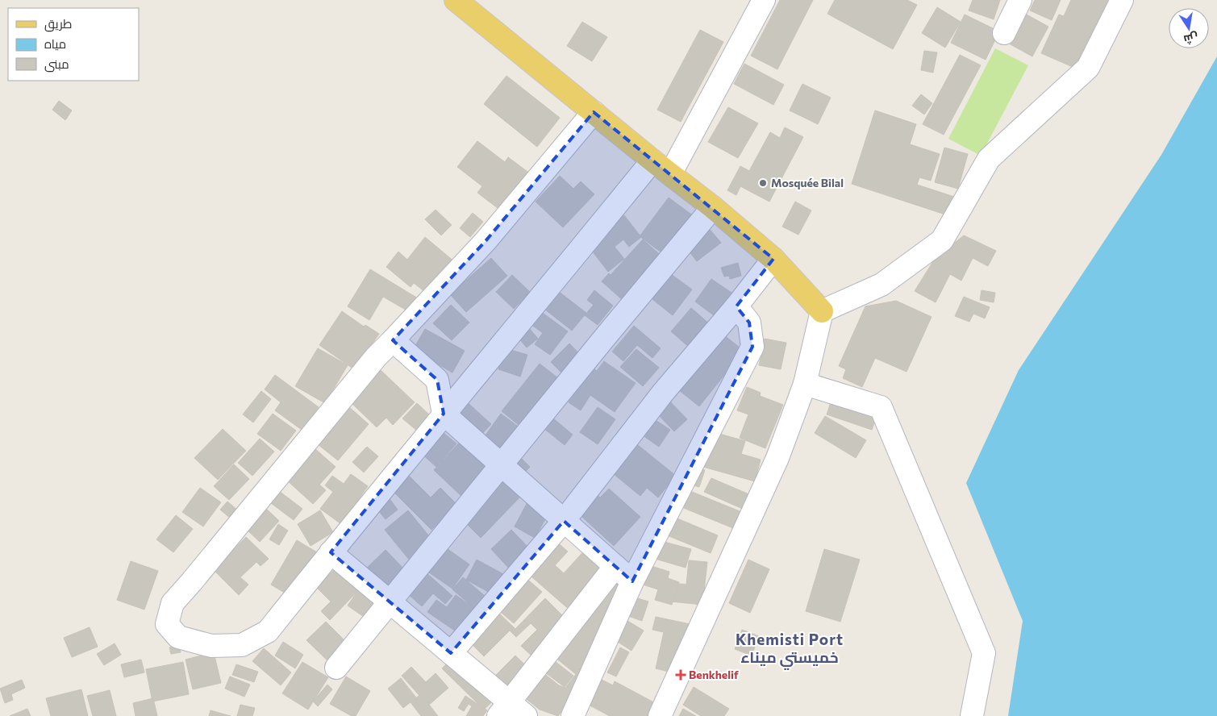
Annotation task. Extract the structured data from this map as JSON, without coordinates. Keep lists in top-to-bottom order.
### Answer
{
  "districts": ["Khemisti Port خميستي ميناء"],
  "places": {
    "other": ["Mosquée Bilal"],
    "health": ["Benkhelif"]
  },
  "legend": ["طريق", "مياه", "مبنى"],
  "north": "bottom"
}
